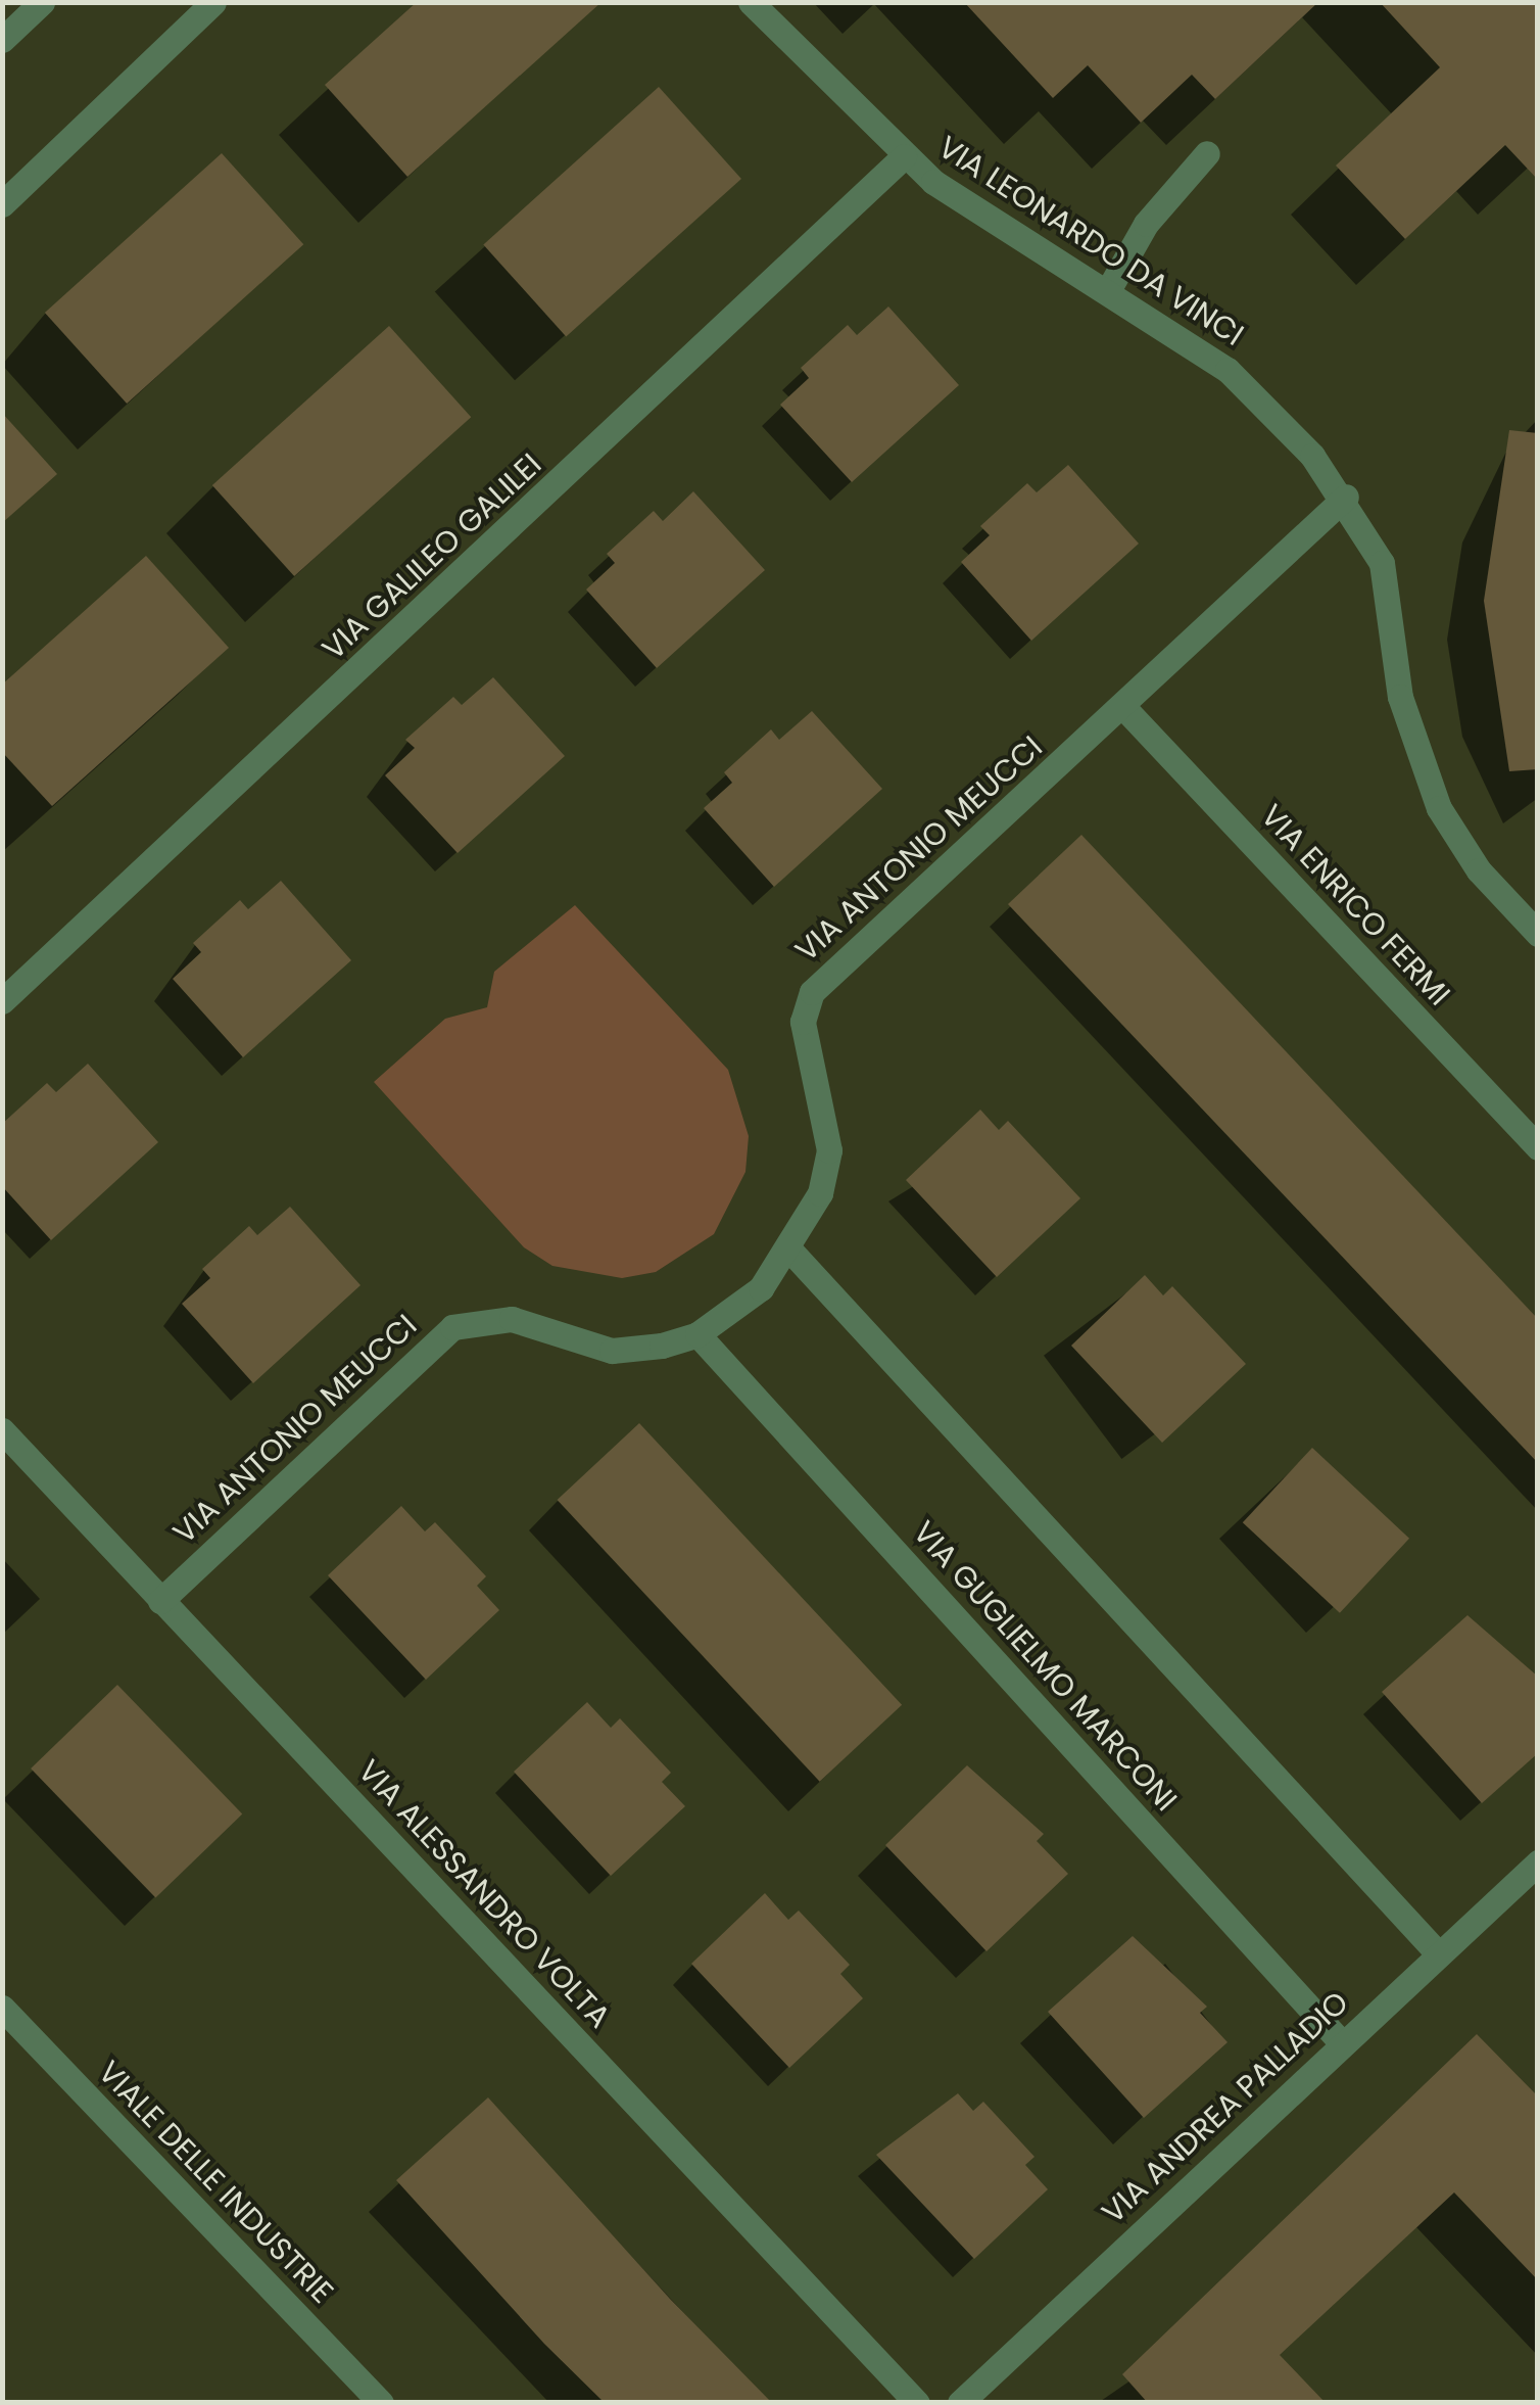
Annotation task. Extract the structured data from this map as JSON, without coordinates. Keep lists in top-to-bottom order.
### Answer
{
  "streets": {
    "street": [
      "VIA LEONARDO DA VINCI",
      "VIA GALILEO GALILEI",
      "VIA ANTONIO MEUCCI",
      "VIA ENRICO FERMI",
      "VIA GUGLIELMO MARCONI",
      "VIA ALESSANDRO VOLTA",
      "VIA ANDREA PALLADIO",
      "VIALE DELLE INDUSTRIE"
    ]
  },
  "crossings": [
    ["VIA LEONARDO DA VINCI", "VIA GALILEO GALILEI"],
    ["VIA LEONARDO DA VINCI", "VIA ANTONIO MEUCCI"],
    ["VIA ANTONIO MEUCCI", "VIA ENRICO FERMI"],
    ["VIA ANTONIO MEUCCI", "VIA GUGLIELMO MARCONI"],
    ["VIA ANTONIO MEUCCI", "VIA ALESSANDRO VOLTA"],
    ["VIA GUGLIELMO MARCONI", "VIA ANDREA PALLADIO"]
  ]
}
